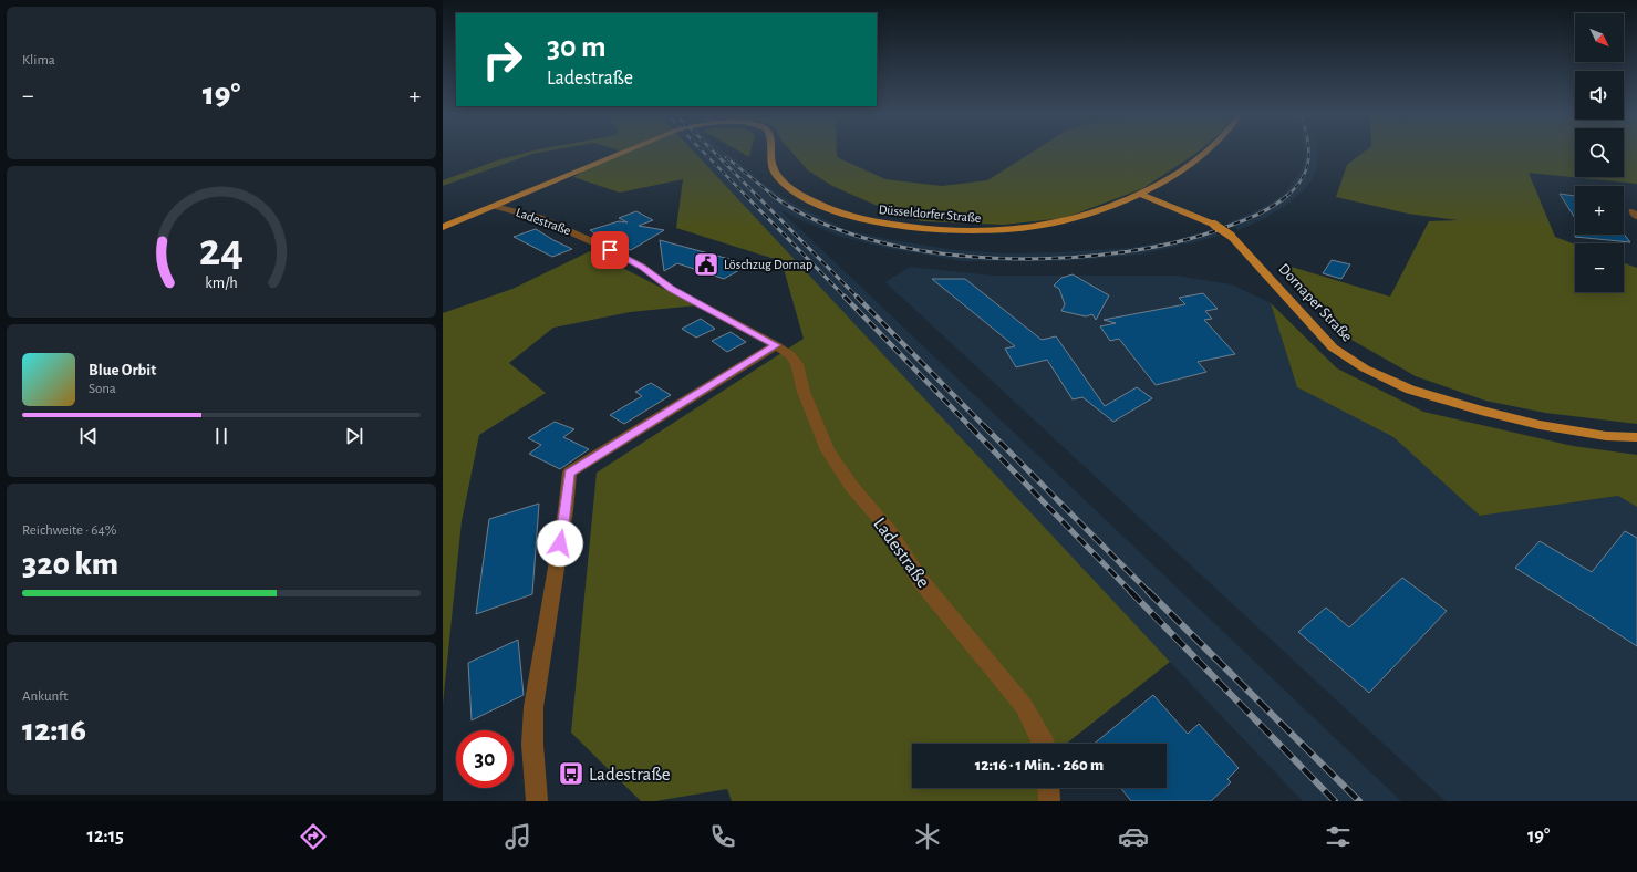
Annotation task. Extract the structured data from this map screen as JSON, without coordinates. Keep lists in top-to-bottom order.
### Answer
{
  "streets": {
    "main road": ["Düsseldorfer Straße", "Dornaper Straße"],
    "street": ["Ladestraße"]
  },
  "crossings": [
    ["Düsseldorfer Straße", "Ladestraße"],
    ["Düsseldorfer Straße", "Dornaper Straße"]
  ],
  "places": {
    "public building": ["Löschzug Dornap"],
    "bus stop": ["Ladestraße"]
  },
  "north": "bottom right",
  "page": {
    "tile": [
      "Klima",
      ["Reichweite · 64%", "320 km"],
      ["Ankunft", "12:16"]
    ],
    "map_buttons": ["+", "−"],
    "turn": ["30 m", "Ladestraße"],
    "heat": ["−", "19°", "+"],
    "song": ["Blue Orbit", "Sona"],
    "limit": "30",
    "trip": "12:16 · 1 Min. · 260 m",
    "tabs": ["12:15", "19°"],
    "gauge": ["24", "km/h"]
  }
}
